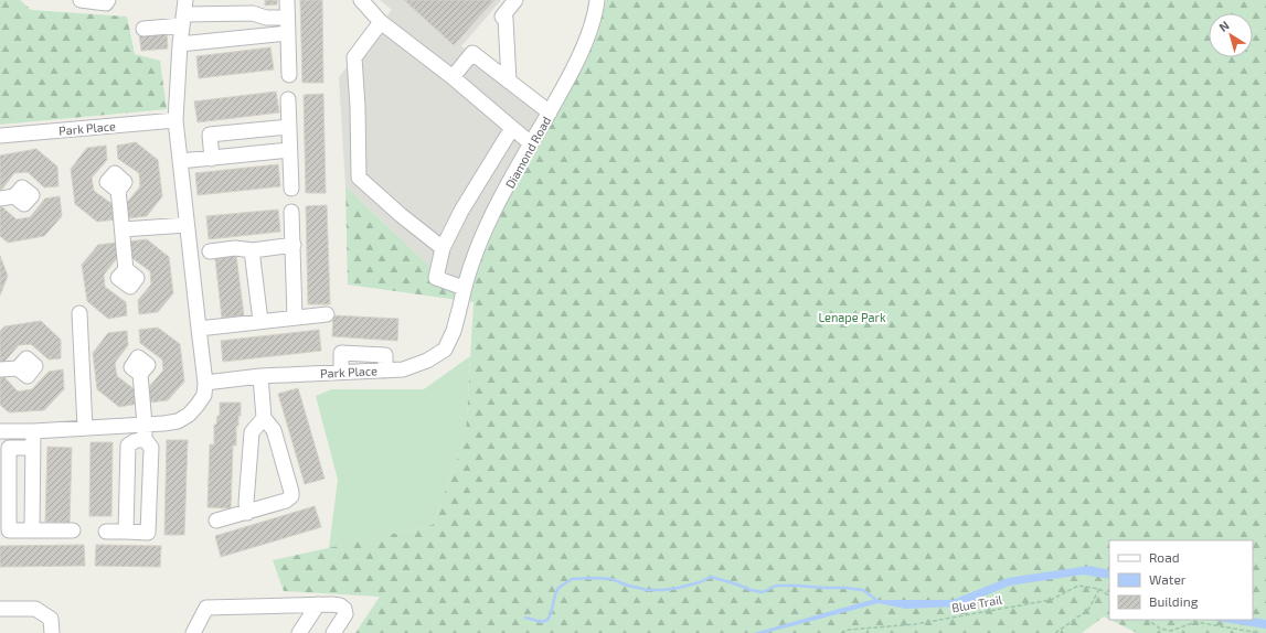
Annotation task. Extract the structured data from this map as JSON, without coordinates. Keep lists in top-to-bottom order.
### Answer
{
  "streets": {
    "street": ["Park Place", "Diamond Road"],
    "path": ["Blue Trail"]
  },
  "crossings": [
    ["Park Place", "Diamond Road"]
  ],
  "parks": ["Lenape Park"],
  "legend": ["Road", "Water", "Building"],
  "north": "top left"
}
